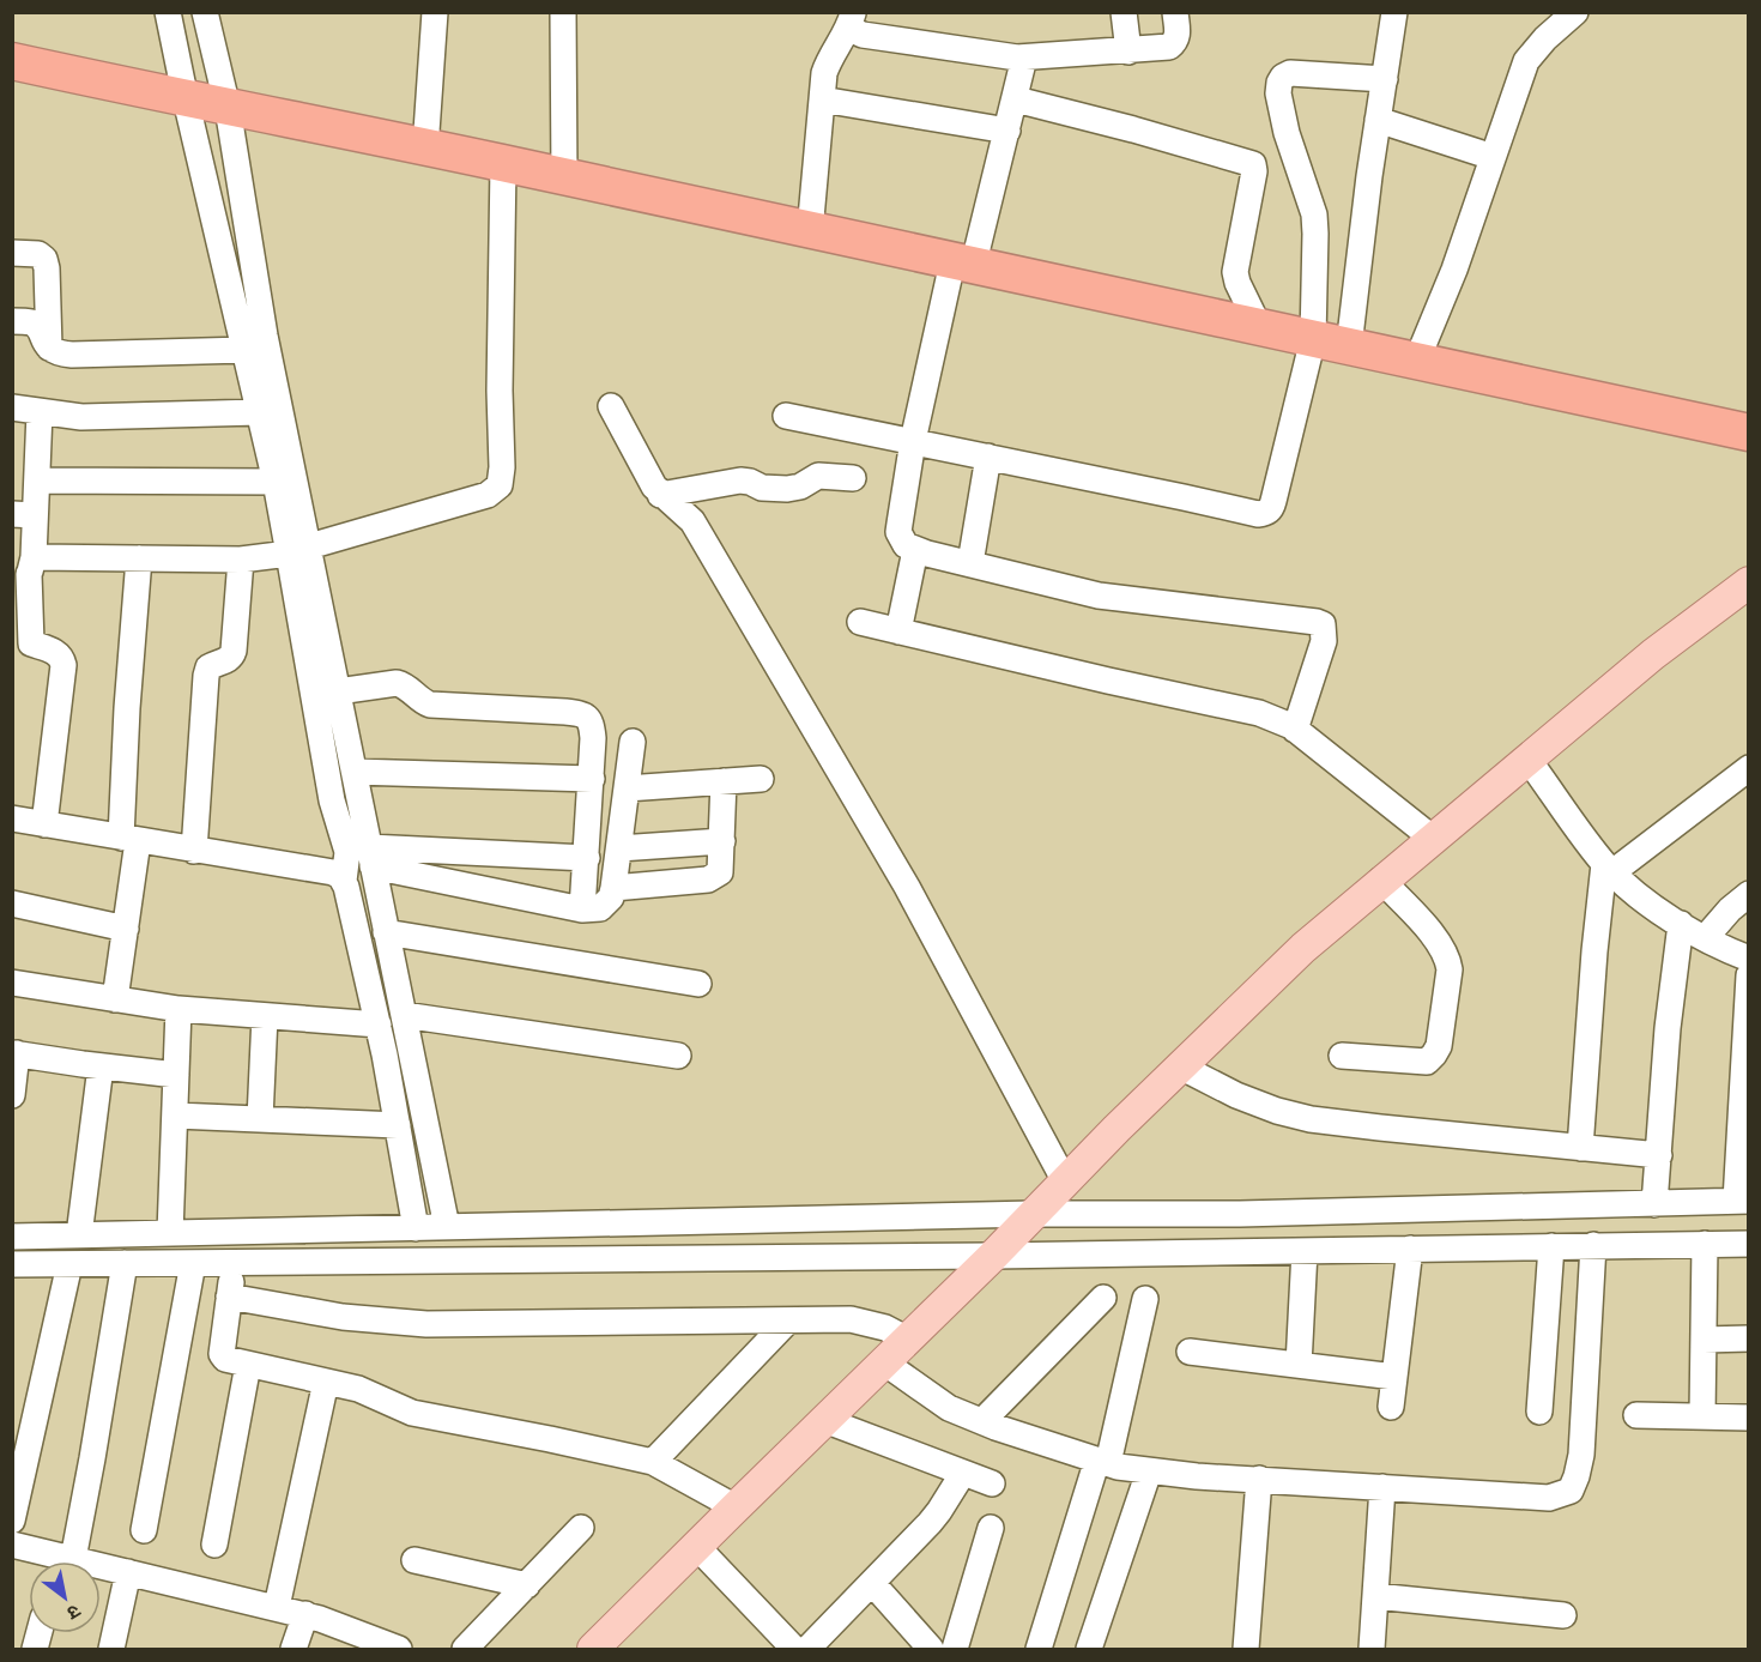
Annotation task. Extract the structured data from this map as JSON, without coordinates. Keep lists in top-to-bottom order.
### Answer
{
  "north": "bottom right"
}
